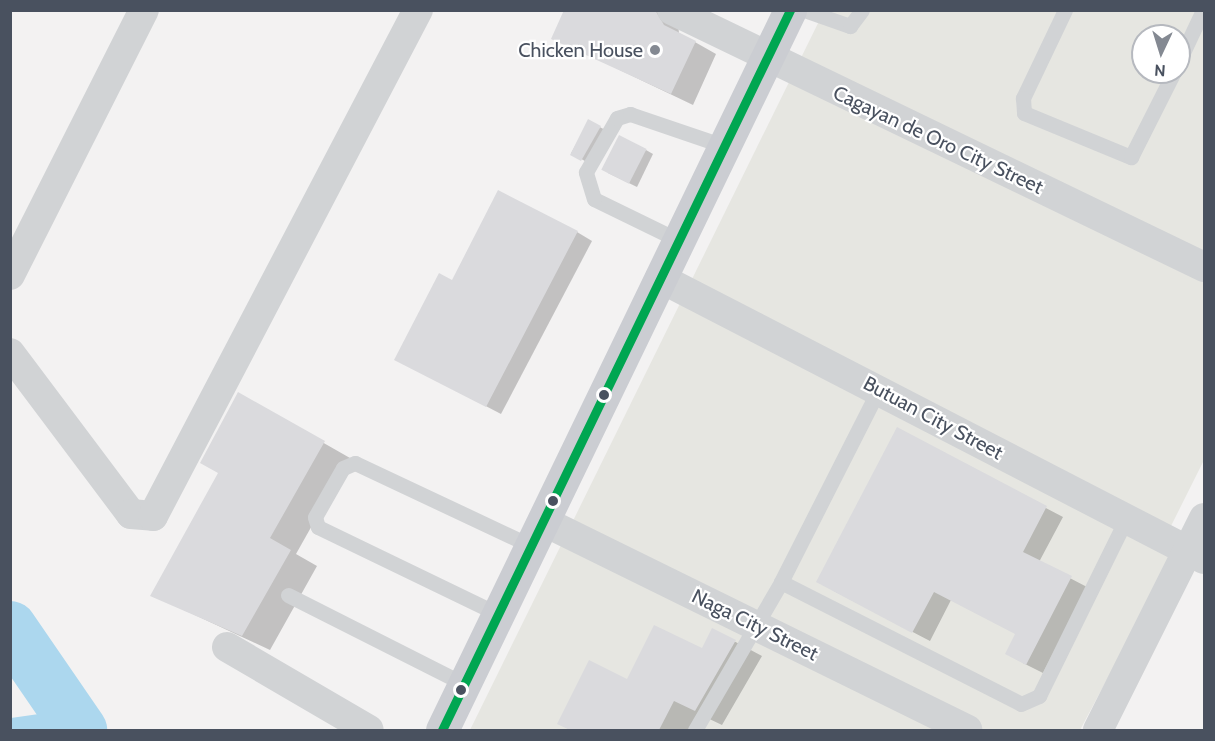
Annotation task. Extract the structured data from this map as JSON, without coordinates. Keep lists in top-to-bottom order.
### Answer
{
  "streets": {
    "street": ["Cagayan de Oro City Street", "Butuan City Street", "Naga City Street"]
  },
  "places": ["Chicken House"],
  "north": "bottom"
}
